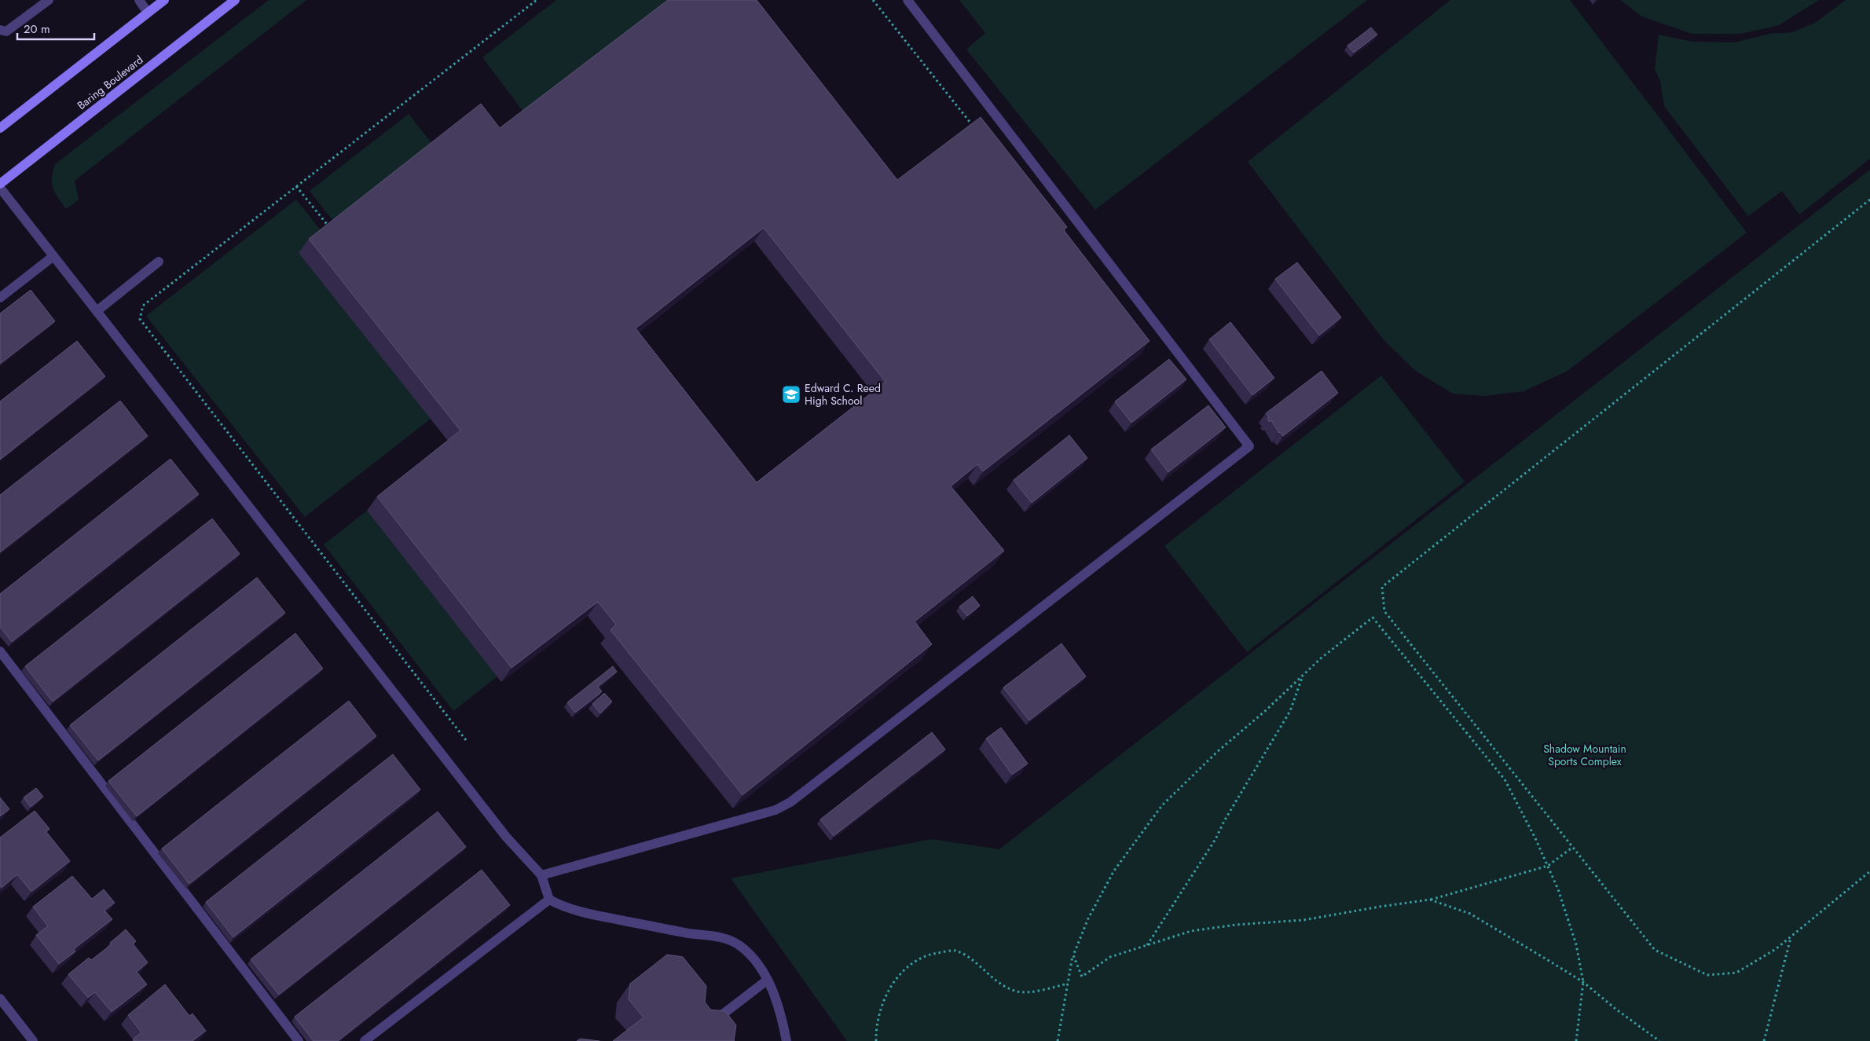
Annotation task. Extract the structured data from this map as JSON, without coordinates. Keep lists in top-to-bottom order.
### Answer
{
  "streets": {
    "main road": ["Baring Boulevard"]
  },
  "parks": ["Shadow Mountain Sports Complex"],
  "places": {
    "school or university": ["Edward C. Reed High School"]
  },
  "scale_bar": "20 m"
}
